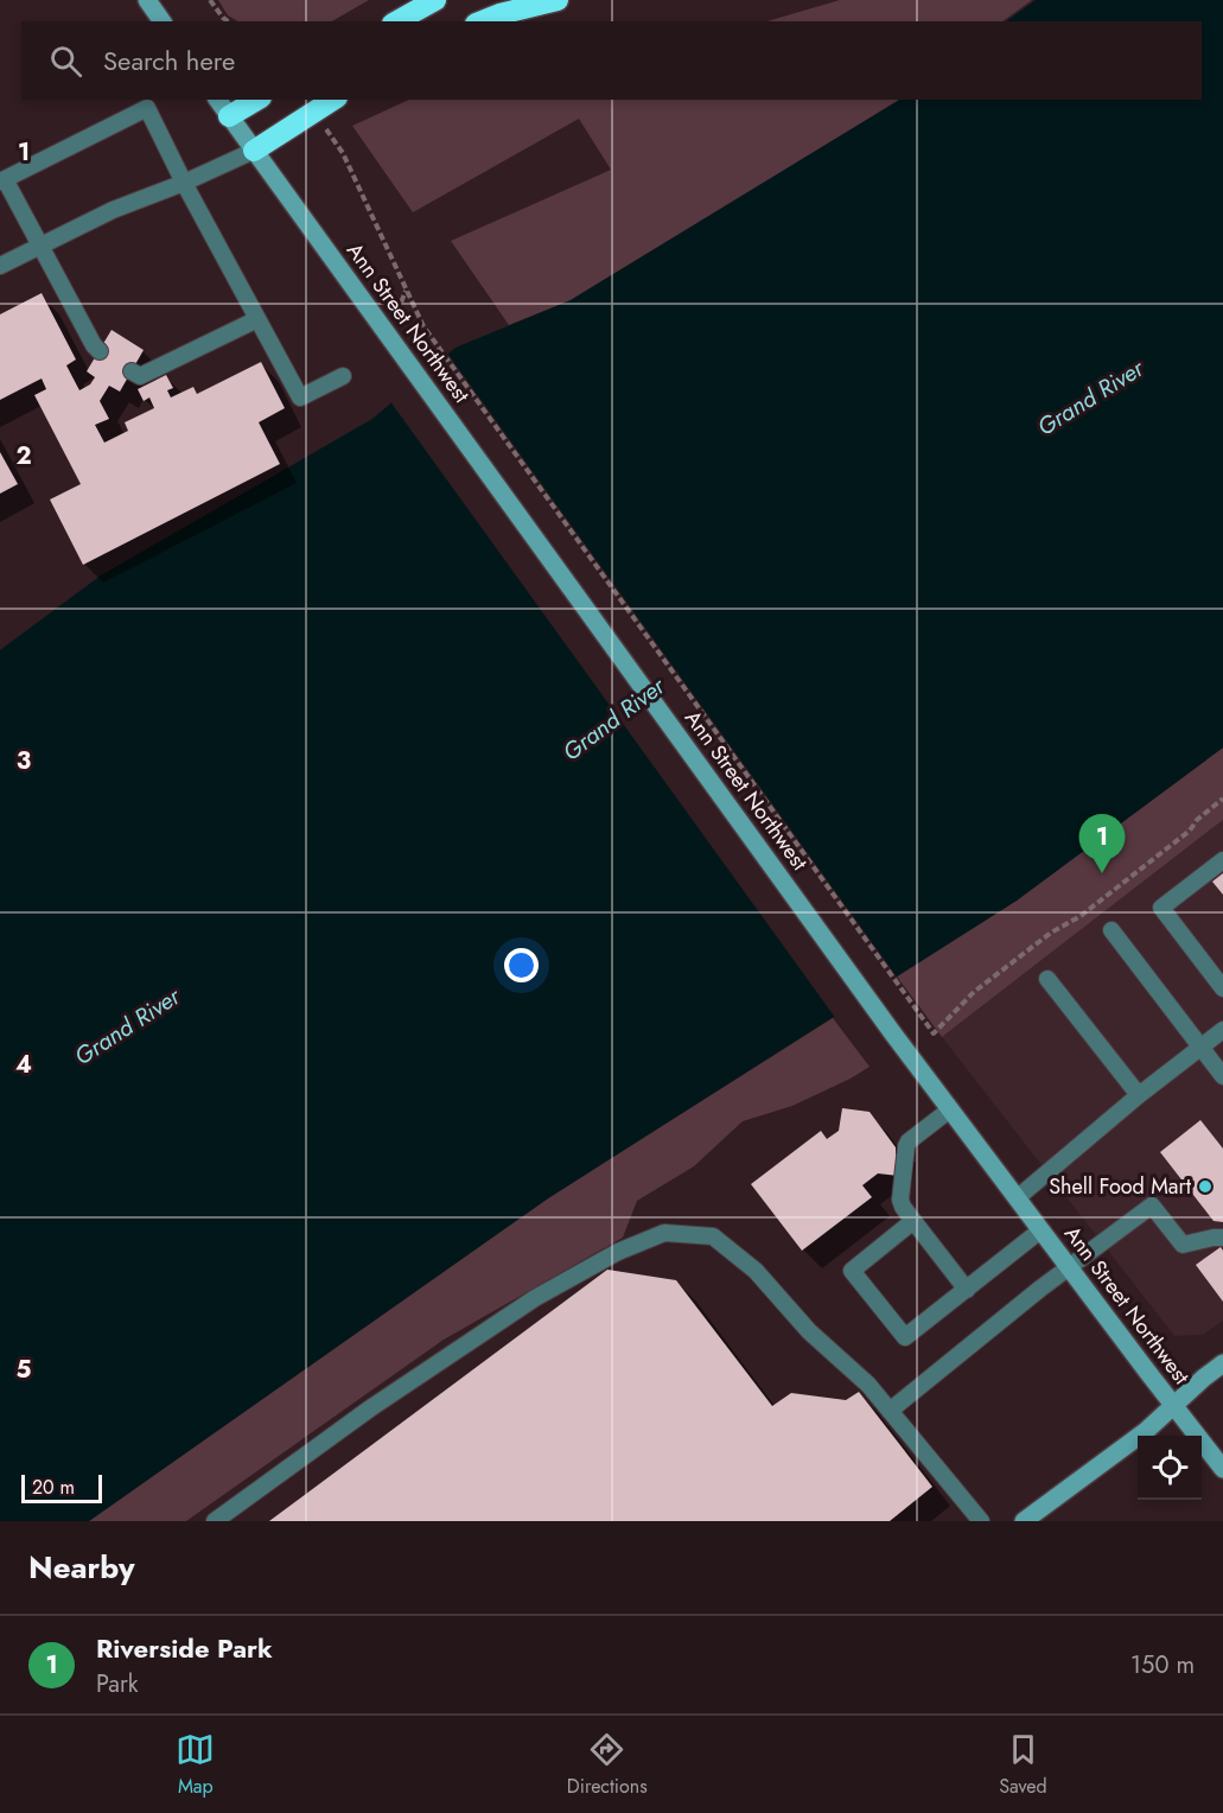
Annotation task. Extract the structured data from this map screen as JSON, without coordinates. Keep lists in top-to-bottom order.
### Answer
{
  "streets": {
    "main road": ["Ann Street Northwest"]
  },
  "water": ["Grand River"],
  "places": ["Shell Food Mart"],
  "scale_bar": "20 m",
  "page": {
    "search": "Search here",
    "pins": "1",
    "scale": "20 m",
    "heading": "Nearby",
    "list": [
      {
        "mark": "1",
        "name": "Riverside Park",
        "note": "Park",
        "value": "150 m"
      }
    ],
    "nav": ["Map", "Directions", "Saved"]
  },
  "grid": {
    "rows": [
      "1",
      "2",
      "3",
      "4",
      "5"
    ]
  }
}
